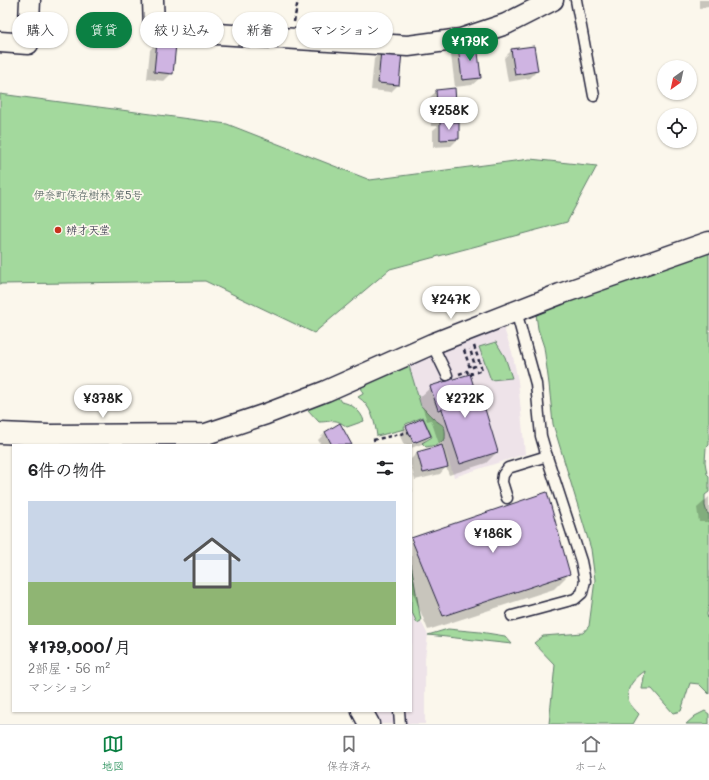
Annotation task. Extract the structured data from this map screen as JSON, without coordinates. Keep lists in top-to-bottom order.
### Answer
{
  "parks": ["伊奈町保存樹林 第5号"],
  "places": ["辨才天堂"],
  "north": "bottom left",
  "page": {
    "chip": [
      "購入",
      "賃貸",
      "絞り込み",
      "新着",
      "マンション"
    ],
    "price": [
      "¥179K",
      "¥258K",
      "¥247K",
      "¥378K",
      "¥272K",
      "¥186K"
    ],
    "heading": "6件の物件",
    "list": [
      {
        "name": "¥179,000/月",
        "note": "2部屋 · 56 m² · マンション"
      }
    ],
    "tabs": ["地図", "保存済み", "ホーム"]
  }
}
